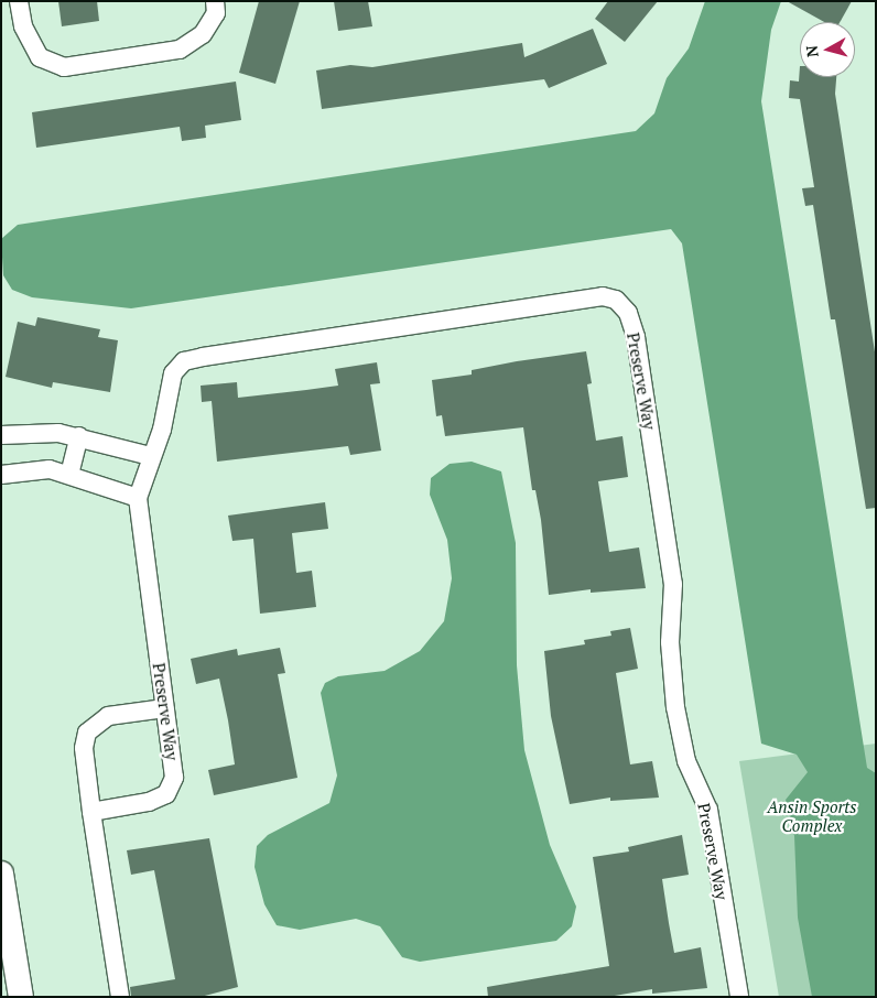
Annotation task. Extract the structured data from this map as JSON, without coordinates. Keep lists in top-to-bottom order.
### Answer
{
  "streets": {
    "street": ["Preserve Way"]
  },
  "parks": ["Ansin Sports Complex"],
  "north": "left"
}
